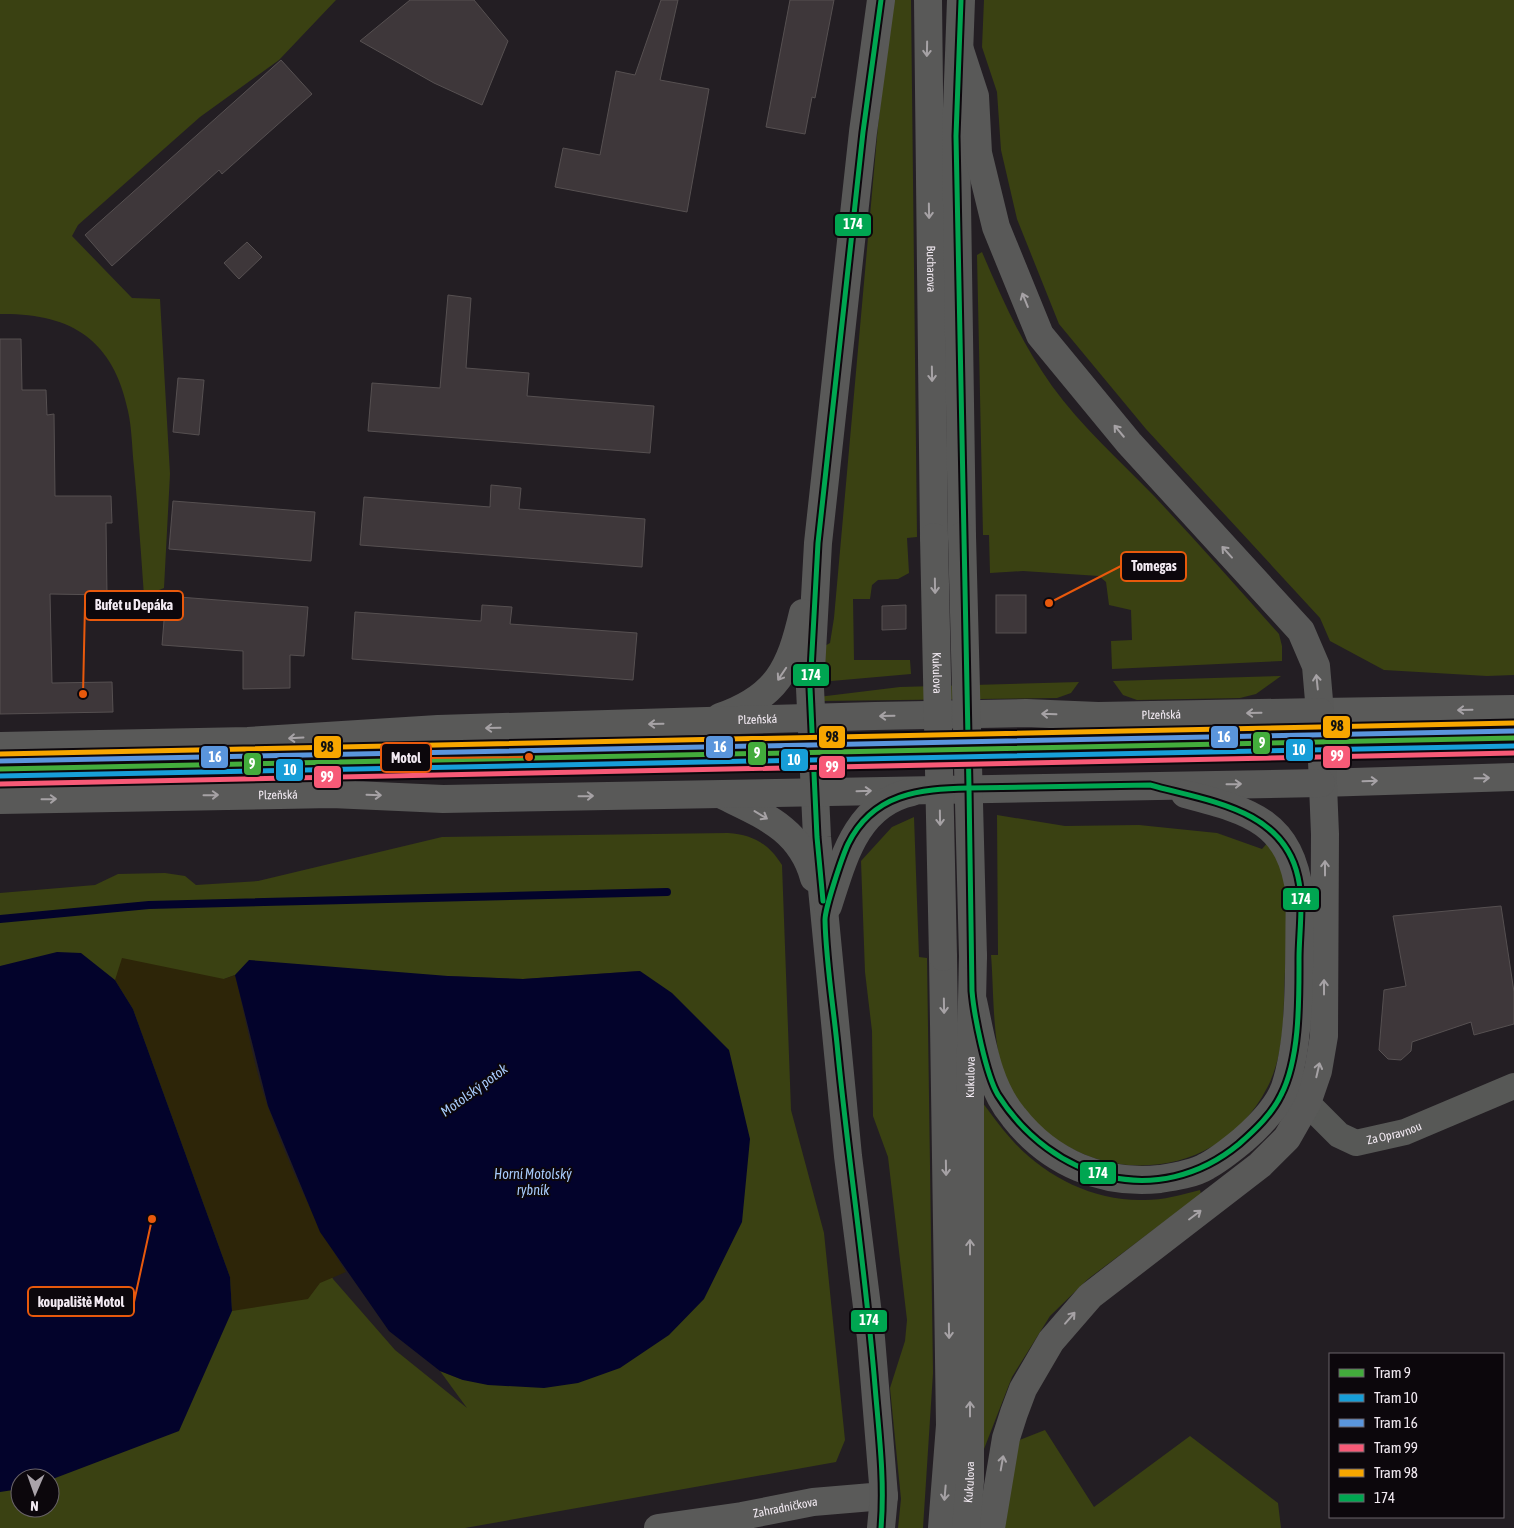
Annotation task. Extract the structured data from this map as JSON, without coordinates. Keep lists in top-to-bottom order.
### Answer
{
  "streets": {
    "main road": [
      "Bucharova",
      "Kukulova",
      "Plzeňská",
      "Zahradníčkova"
    ],
    "street": ["Za Opravnou"]
  },
  "crossings": [
    ["Bucharova", "Kukulova"]
  ],
  "water": ["Motolský potok", "Horní Motolský rybník"],
  "places": [
    "Tomegas",
    "Bufet u Depáka",
    "Motol",
    "koupaliště Motol"
  ],
  "lines": [
    "transit line 174",
    "tram line 98",
    "tram line 16",
    "tram line 9",
    "tram line 10",
    "tram line 99"
  ],
  "legend": [
    "Tram 9",
    "Tram 10",
    "Tram 16",
    "Tram 99",
    "Tram 98",
    "174"
  ],
  "north": "bottom"
}
